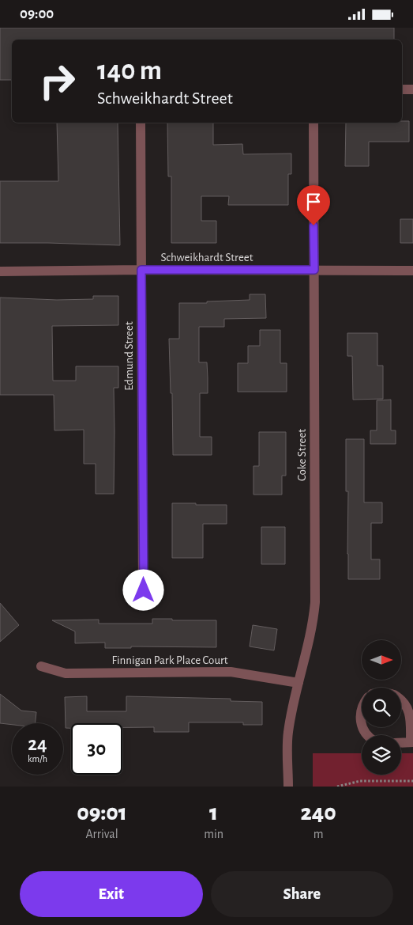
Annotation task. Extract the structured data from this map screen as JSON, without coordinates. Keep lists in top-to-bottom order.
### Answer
{
  "streets": {
    "street": [
      "Schweikhardt Street",
      "Edmund Street",
      "Coke Street",
      "Finnigan Park Place Court"
    ]
  },
  "crossings": [
    ["Schweikhardt Street", "Edmund Street"],
    ["Schweikhardt Street", "Coke Street"],
    ["Coke Street", "Finnigan Park Place Court"]
  ],
  "north": "right",
  "page": {
    "status": "09:00",
    "turn": ["140 m", "Schweikhardt Street"],
    "speed": "24 km/h",
    "limit": "30",
    "eta": [
      "09:01",
      "Arrival",
      "1",
      "min",
      "240",
      "m"
    ],
    "buttons": ["Exit", "Share"]
  }
}
